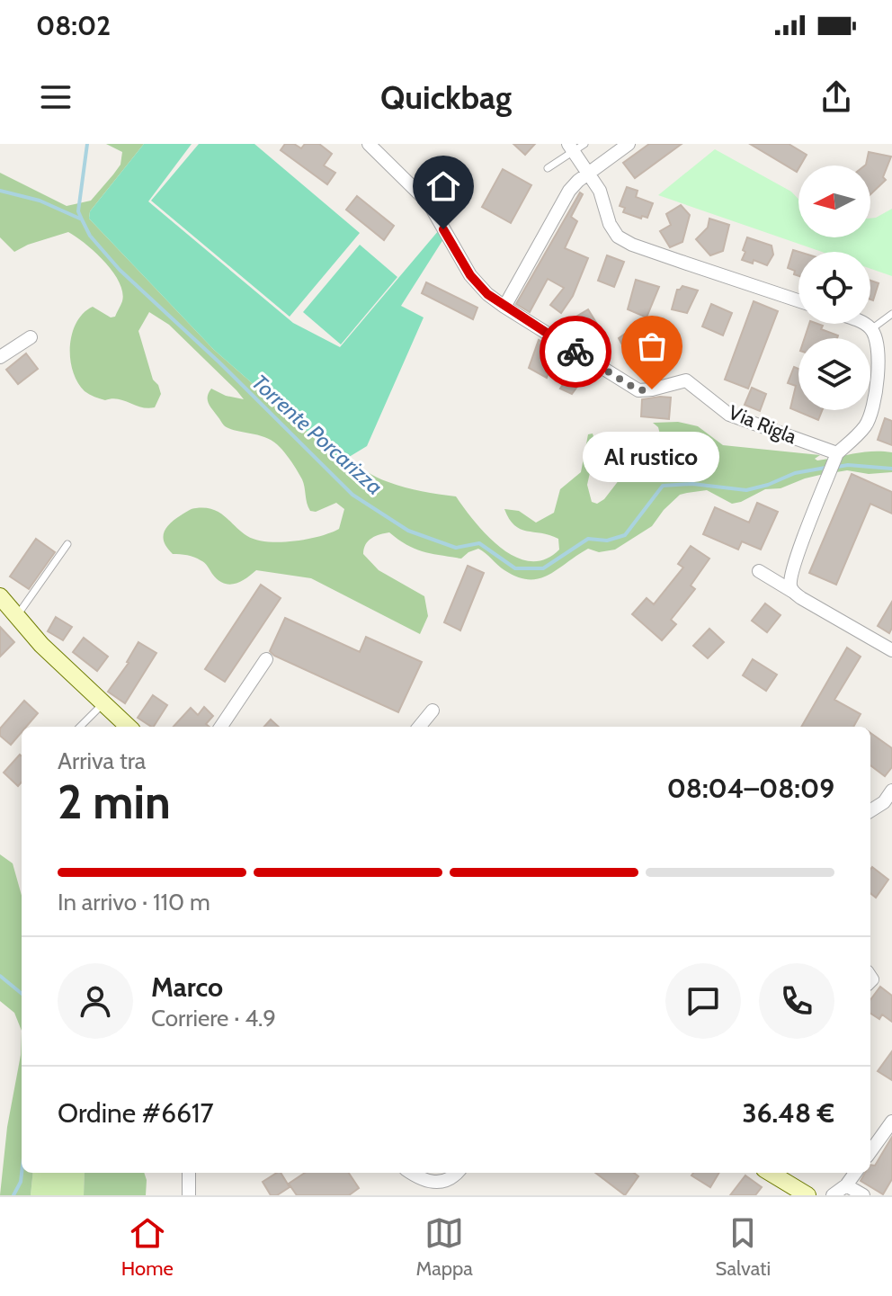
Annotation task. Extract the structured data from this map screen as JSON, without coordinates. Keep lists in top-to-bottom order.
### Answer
{
  "streets": {
    "street": ["Via Rigla"]
  },
  "water": ["Torrente Porcarizza"],
  "places": ["Al rustico"],
  "north": "left",
  "page": {
    "status": "08:02",
    "header": "Quickbag",
    "bubble": "Al rustico",
    "heading": ["2 min", "Arriva tra", "08:04–08:09"],
    "panel": [
      "Marco",
      "Corriere · 4.9",
      "Ordine #6617",
      "36.48 €"
    ],
    "bar": "In arrivo · 110 m",
    "tabs": ["Home", "Mappa", "Salvati"]
  }
}
